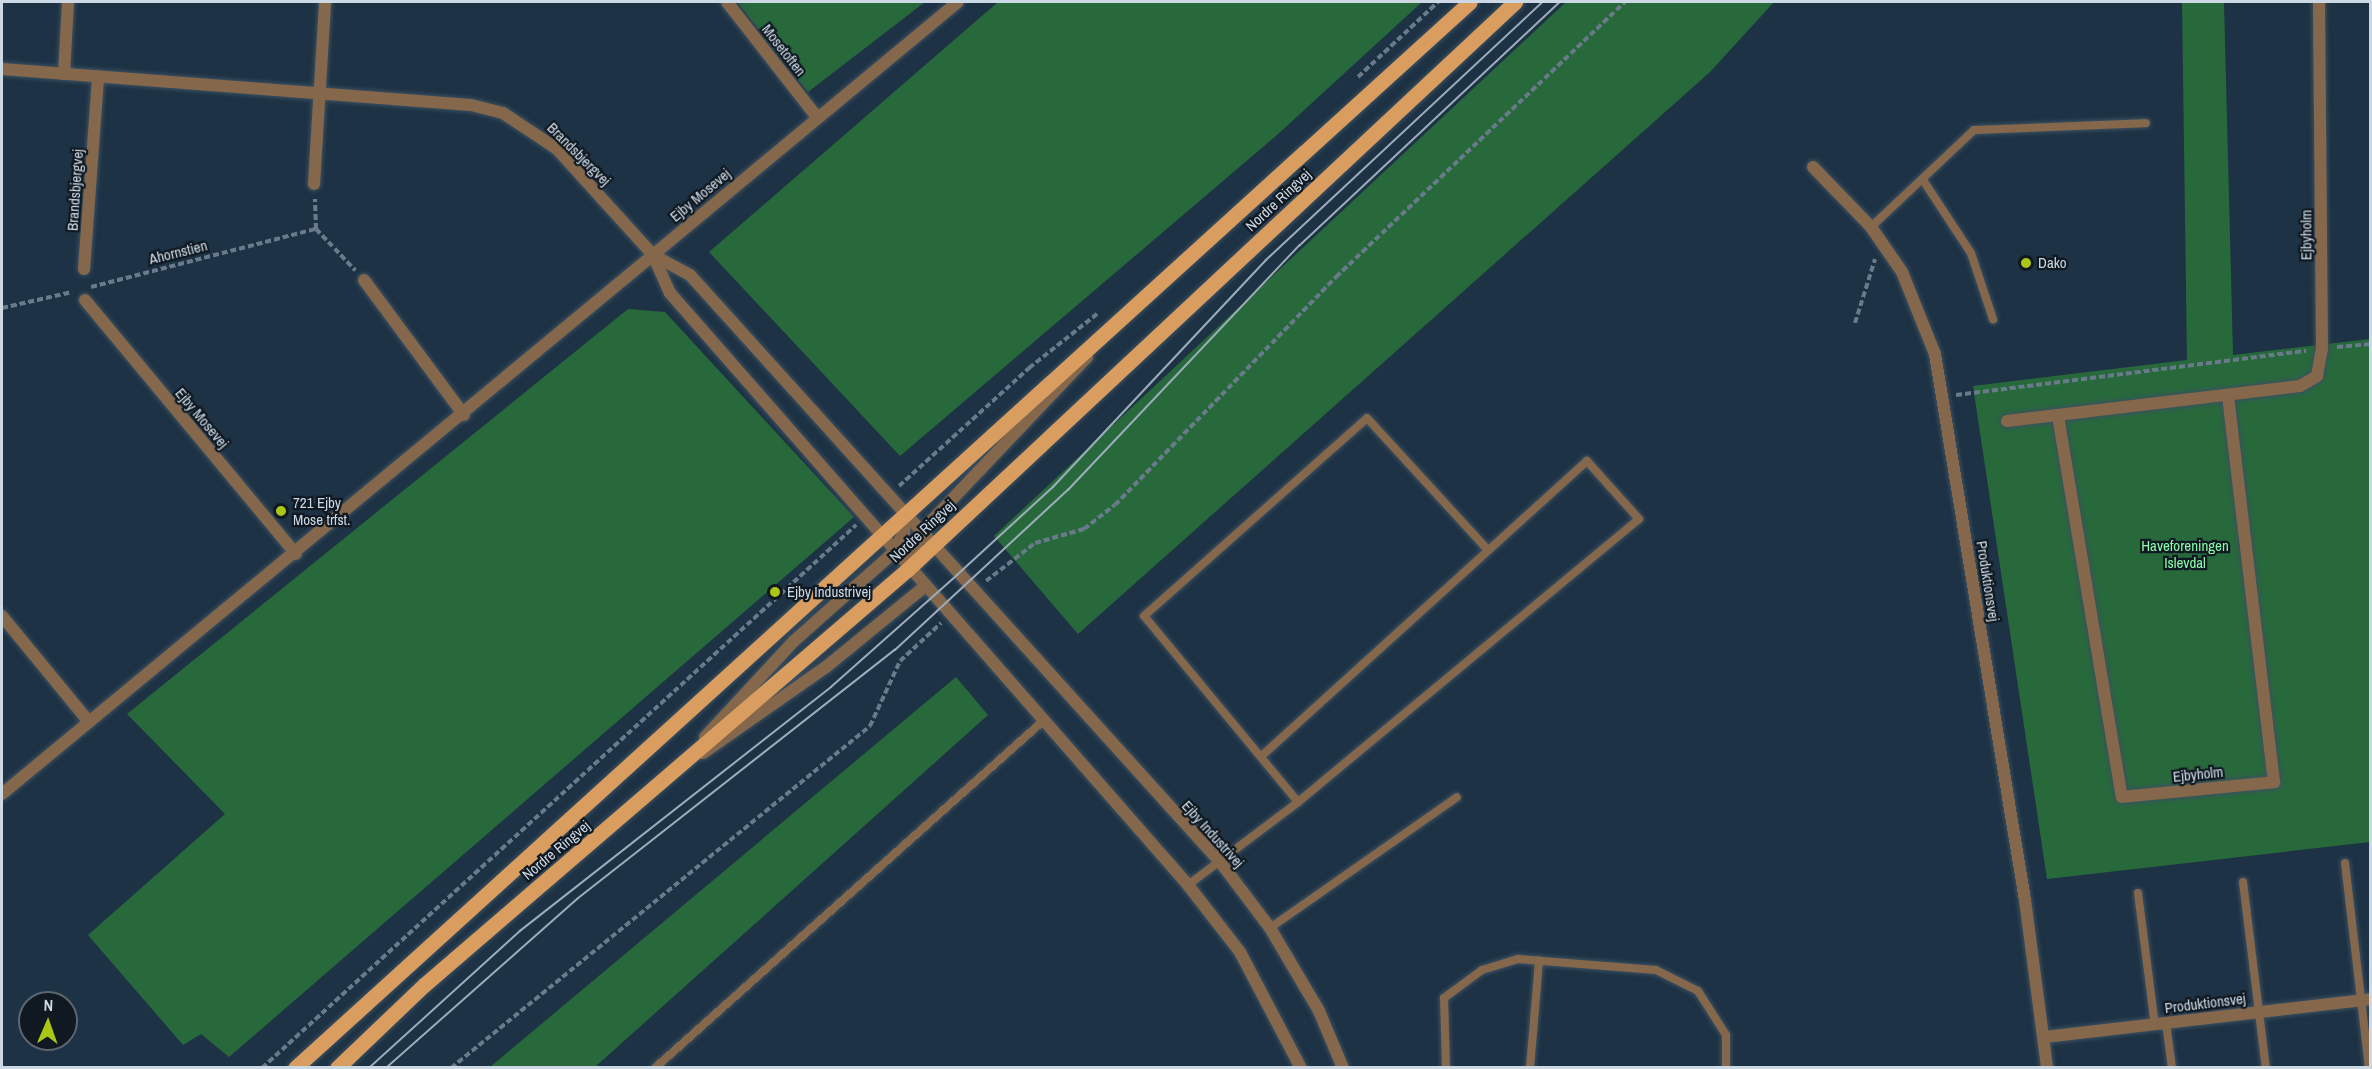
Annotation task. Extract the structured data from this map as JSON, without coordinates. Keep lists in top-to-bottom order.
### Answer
{
  "streets": {
    "main road": ["Nordre Ringvej"],
    "street": [
      "Mosetoften",
      "Brandsbjergvej",
      "Ejby Mosevej",
      "Ejbyholm",
      "Produktionsvej",
      "Ejby Industrivej"
    ],
    "path": ["Ahornstien"]
  },
  "crossings": [
    ["Mosetoften", "Ejby Mosevej"],
    ["Brandsbjergvej", "Ejby Mosevej"],
    ["Brandsbjergvej", "Nordre Ringvej"],
    ["Brandsbjergvej", "Ejby Industrivej"],
    ["Ejby Mosevej", "Ahornstien"],
    ["Nordre Ringvej", "Ejby Industrivej"]
  ],
  "parks": ["Haveforeningen Islevdal"],
  "places": ["Dako", "721 Ejby Mose trfst.", "Ejby Industrivej"],
  "north": "top"
}
